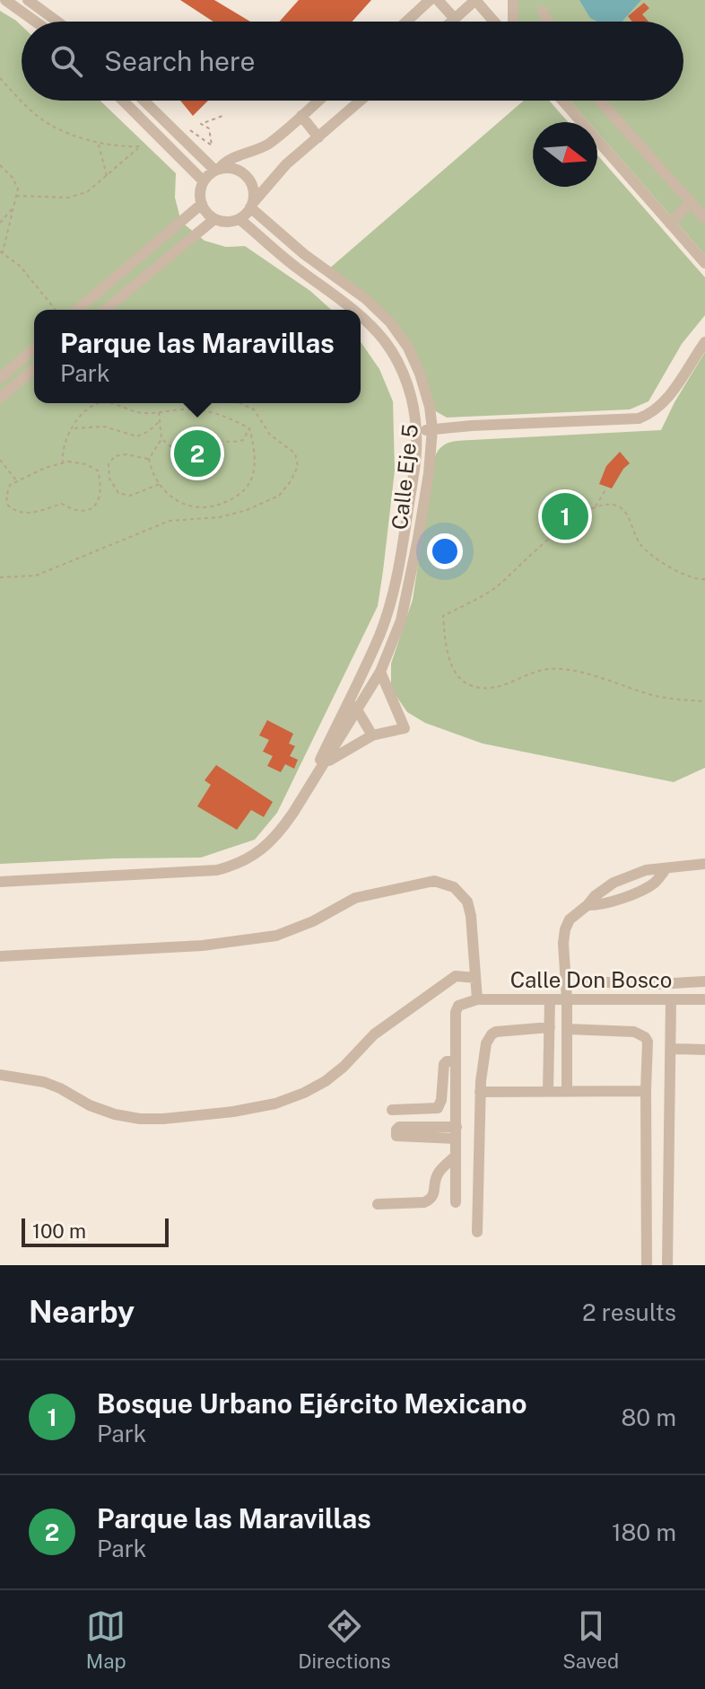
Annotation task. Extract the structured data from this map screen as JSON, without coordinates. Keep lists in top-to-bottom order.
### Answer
{
  "streets": {
    "street": ["Calle Eje 5", "Calle Don Bosco"]
  },
  "scale_bar": "100 m",
  "north": "right",
  "page": {
    "search": "Search here",
    "popup": ["Parque las Maravillas", "Park"],
    "pins": ["2", "1"],
    "scale": "100 m",
    "heading": ["Nearby", "2 results"],
    "list": [
      {
        "mark": "1",
        "name": "Bosque Urbano Ejército Mexicano",
        "note": "Park",
        "value": "80 m"
      },
      {
        "mark": "2",
        "name": "Parque las Maravillas",
        "note": "Park",
        "value": "180 m"
      }
    ],
    "nav": ["Map", "Directions", "Saved"]
  }
}
